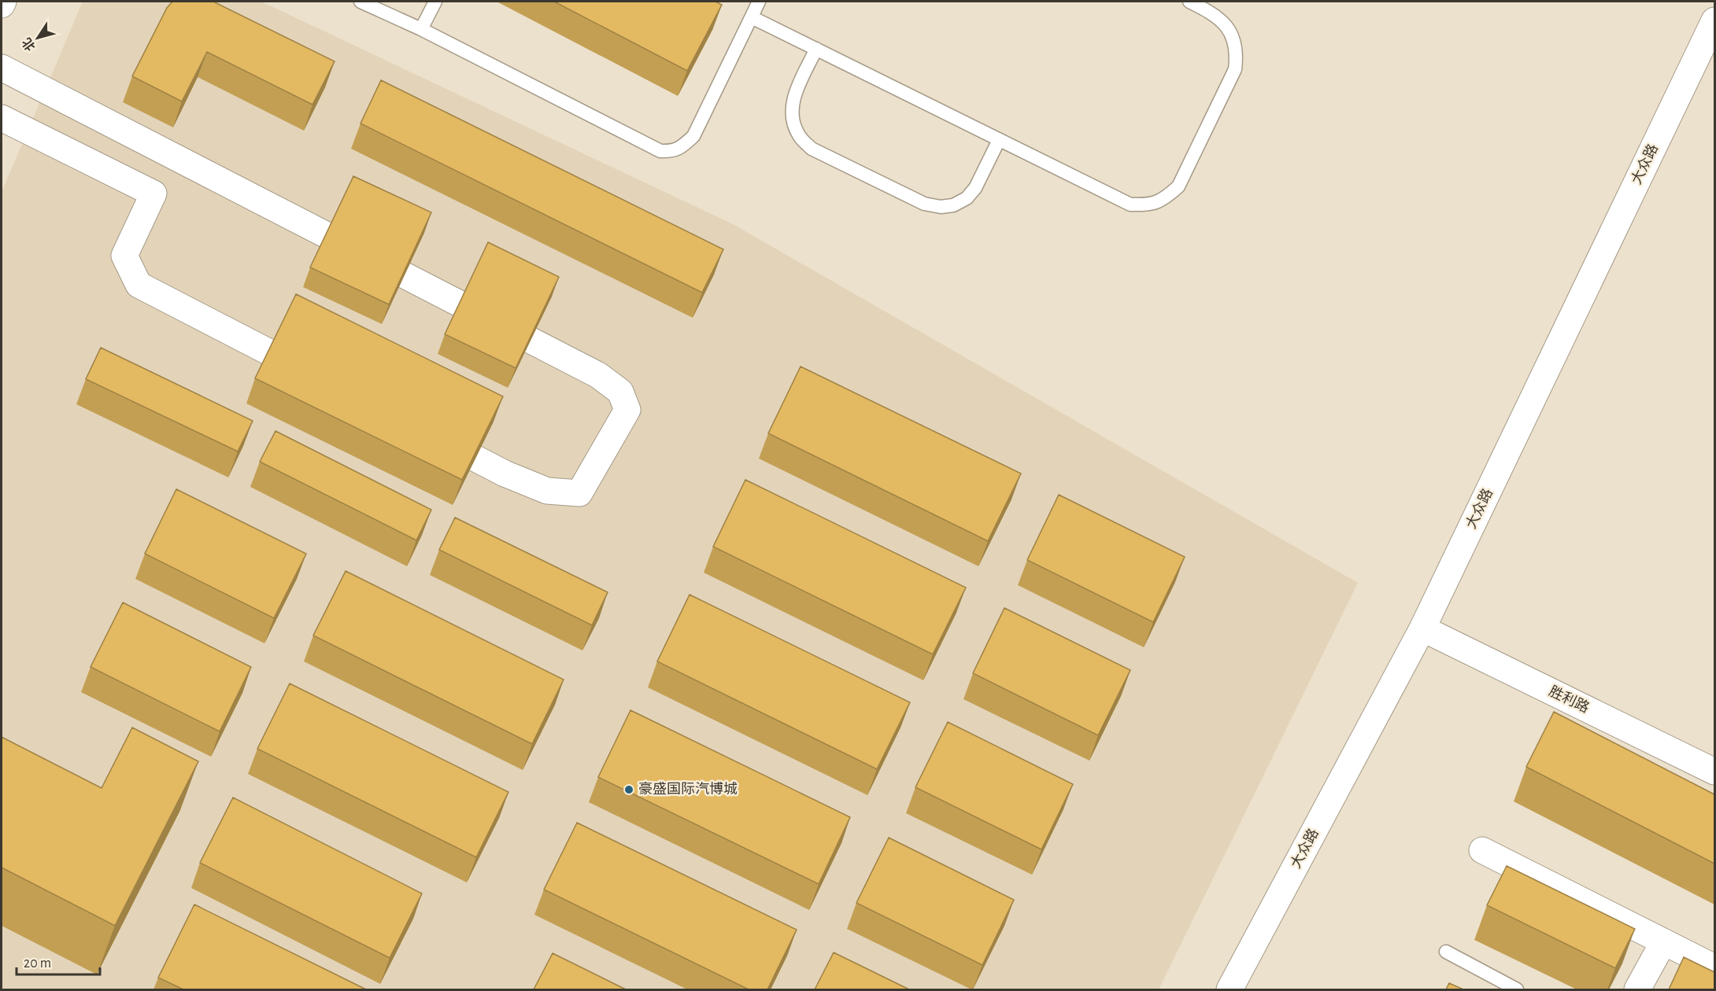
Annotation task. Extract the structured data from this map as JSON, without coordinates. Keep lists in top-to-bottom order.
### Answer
{
  "streets": {
    "main road": ["大众路", "胜利路"]
  },
  "crossings": [
    ["大众路", "胜利路"]
  ],
  "places": ["豪盛国际汽博城"],
  "scale_bar": "20 m",
  "north": "bottom left"
}
